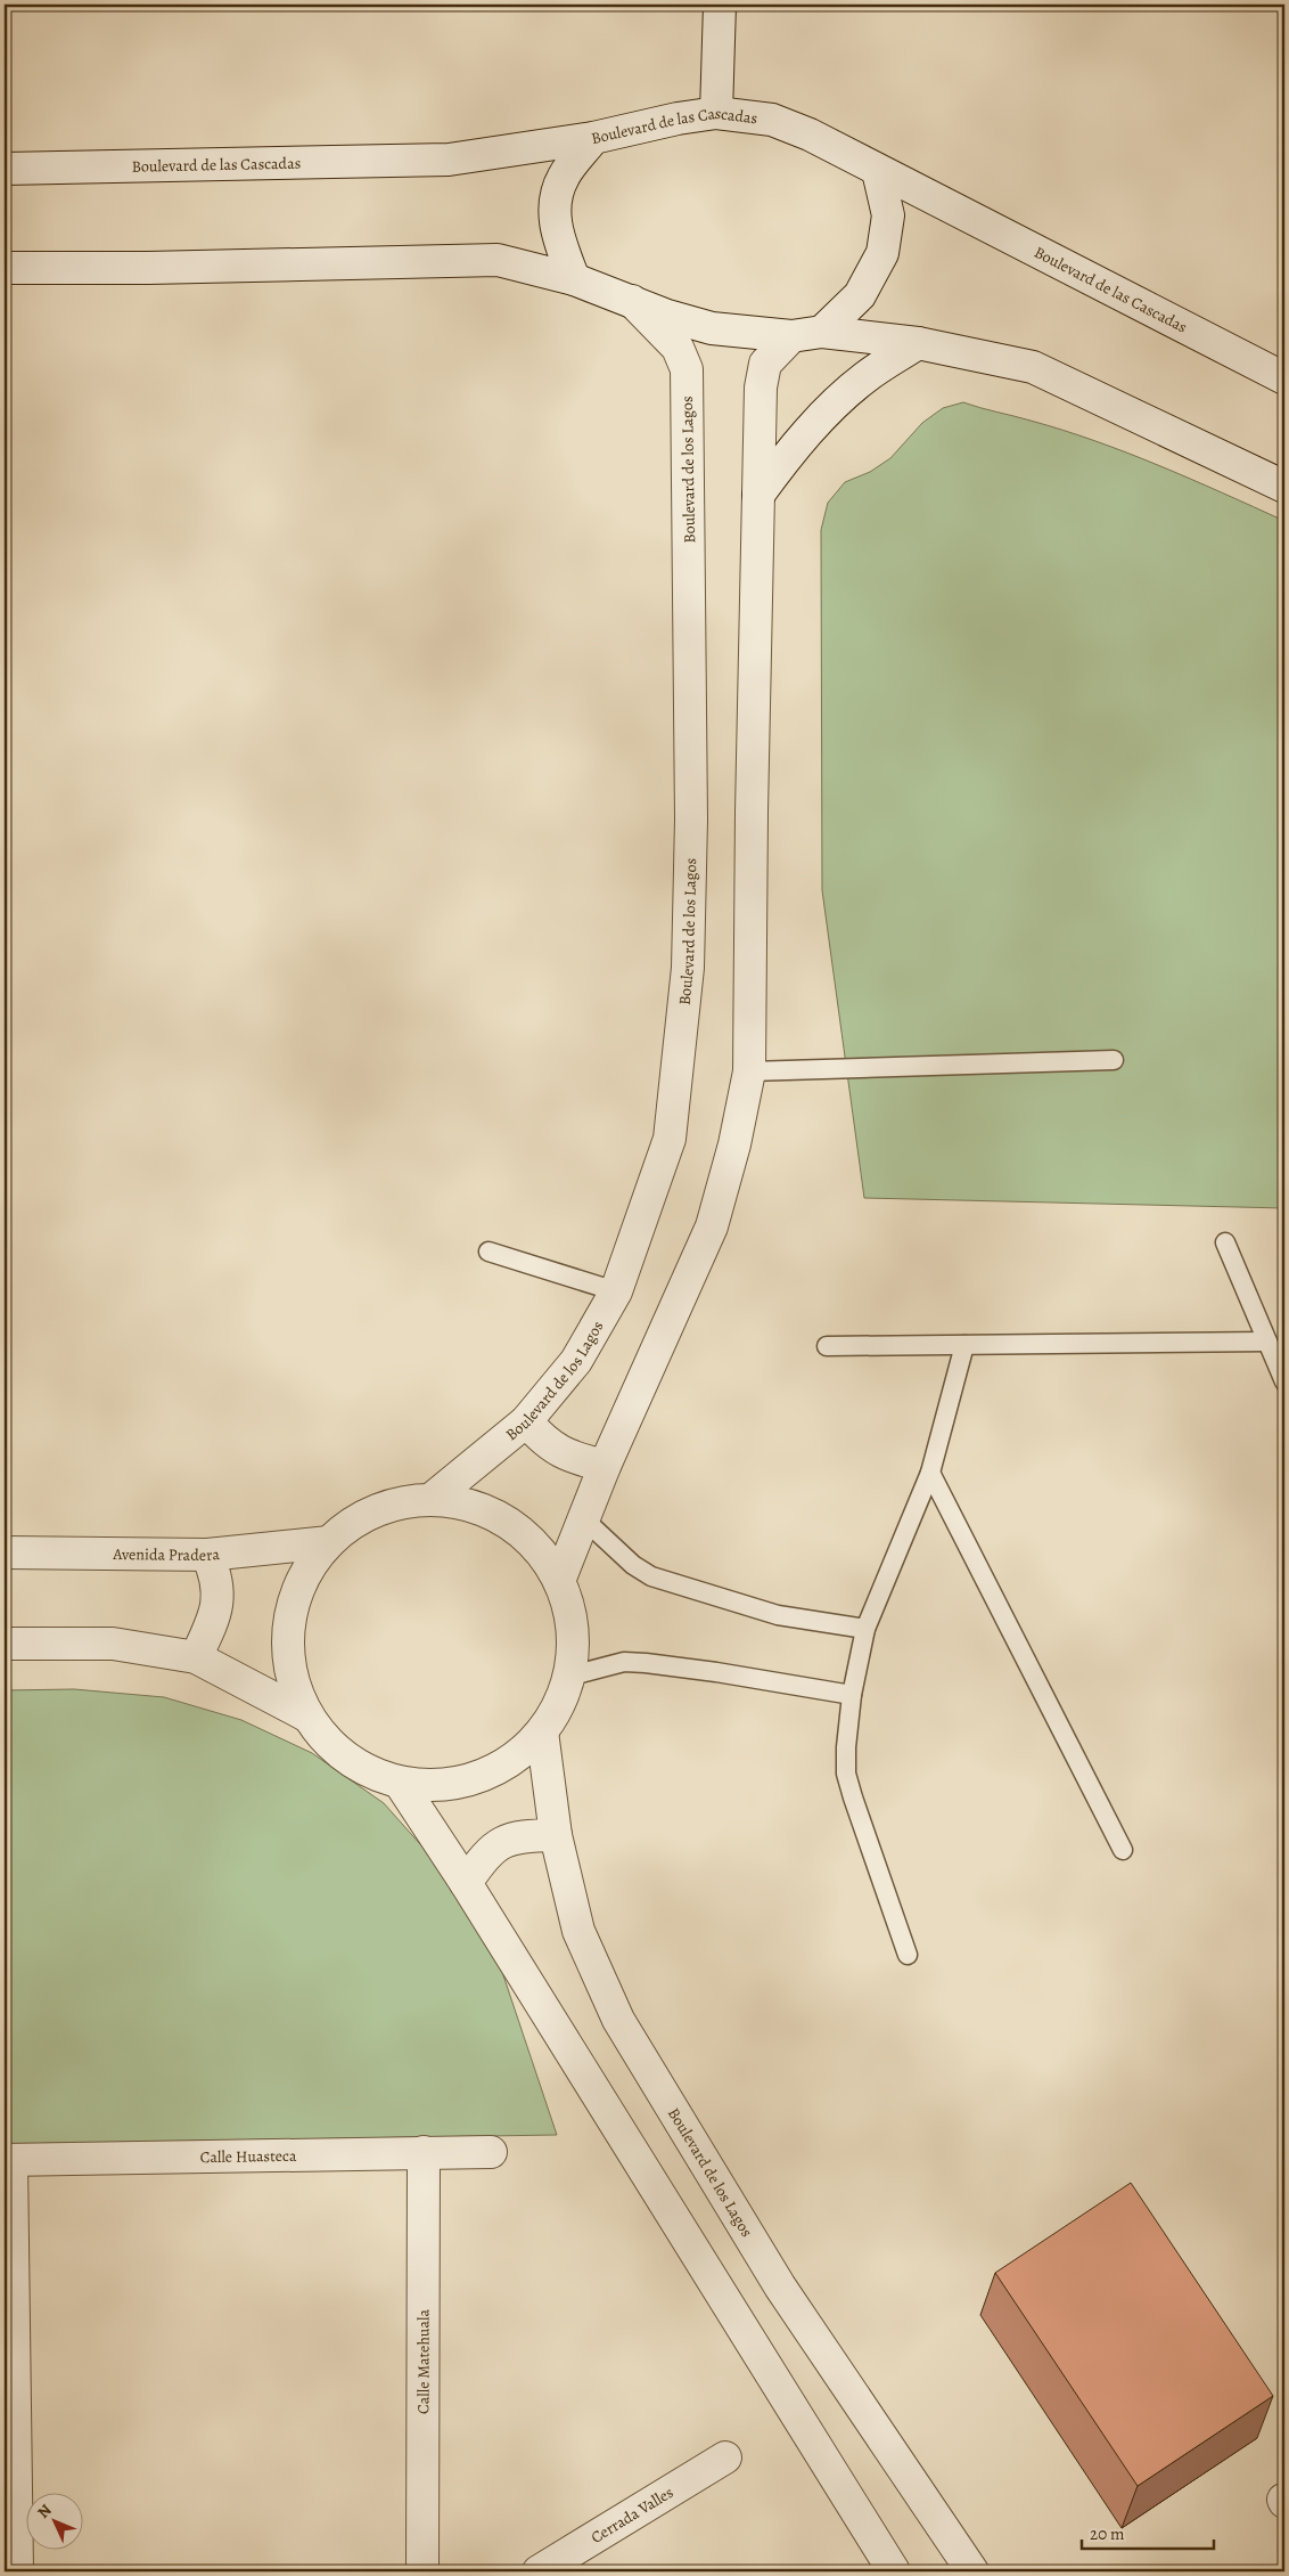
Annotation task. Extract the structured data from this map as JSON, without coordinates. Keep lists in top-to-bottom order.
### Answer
{
  "streets": {
    "street": [
      "Boulevard de las Cascadas",
      "Boulevard de los Lagos",
      "Avenida Pradera",
      "Calle Huasteca",
      "Calle Matehuala",
      "Cerrada Valles"
    ]
  },
  "crossings": [
    ["Calle Huasteca", "Calle Matehuala"]
  ],
  "scale_bar": "20 m",
  "north": "top left"
}
